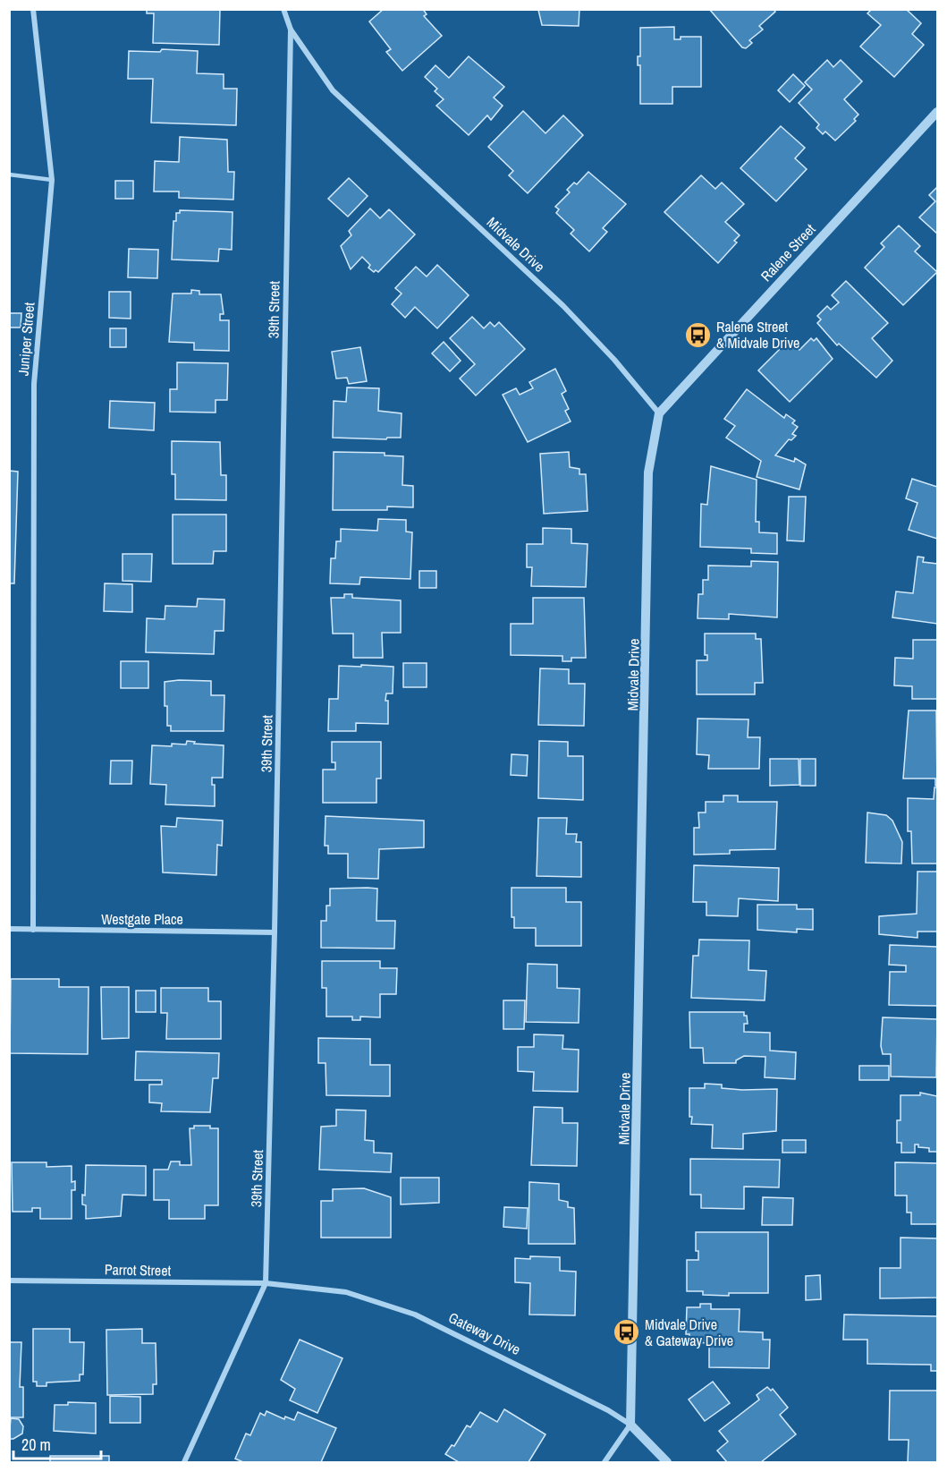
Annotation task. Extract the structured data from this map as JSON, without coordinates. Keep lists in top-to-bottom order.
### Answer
{
  "streets": {
    "street": [
      "Midvale Drive",
      "Ralene Street",
      "39th Street",
      "Juniper Street",
      "Westgate Place",
      "Parrot Street",
      "Gateway Drive"
    ]
  },
  "crossings": [
    ["Midvale Drive", "Ralene Street"],
    ["Midvale Drive", "39th Street"],
    ["Midvale Drive", "Gateway Drive"],
    ["39th Street", "Westgate Place"],
    ["39th Street", "Parrot Street"],
    ["39th Street", "Gateway Drive"],
    ["Juniper Street", "Westgate Place"],
    ["Parrot Street", "Gateway Drive"]
  ],
  "places": {
    "bus stop": ["Ralene Street & Midvale Drive", "Midvale Drive & Gateway Drive"]
  },
  "scale_bar": "20 m"
}
